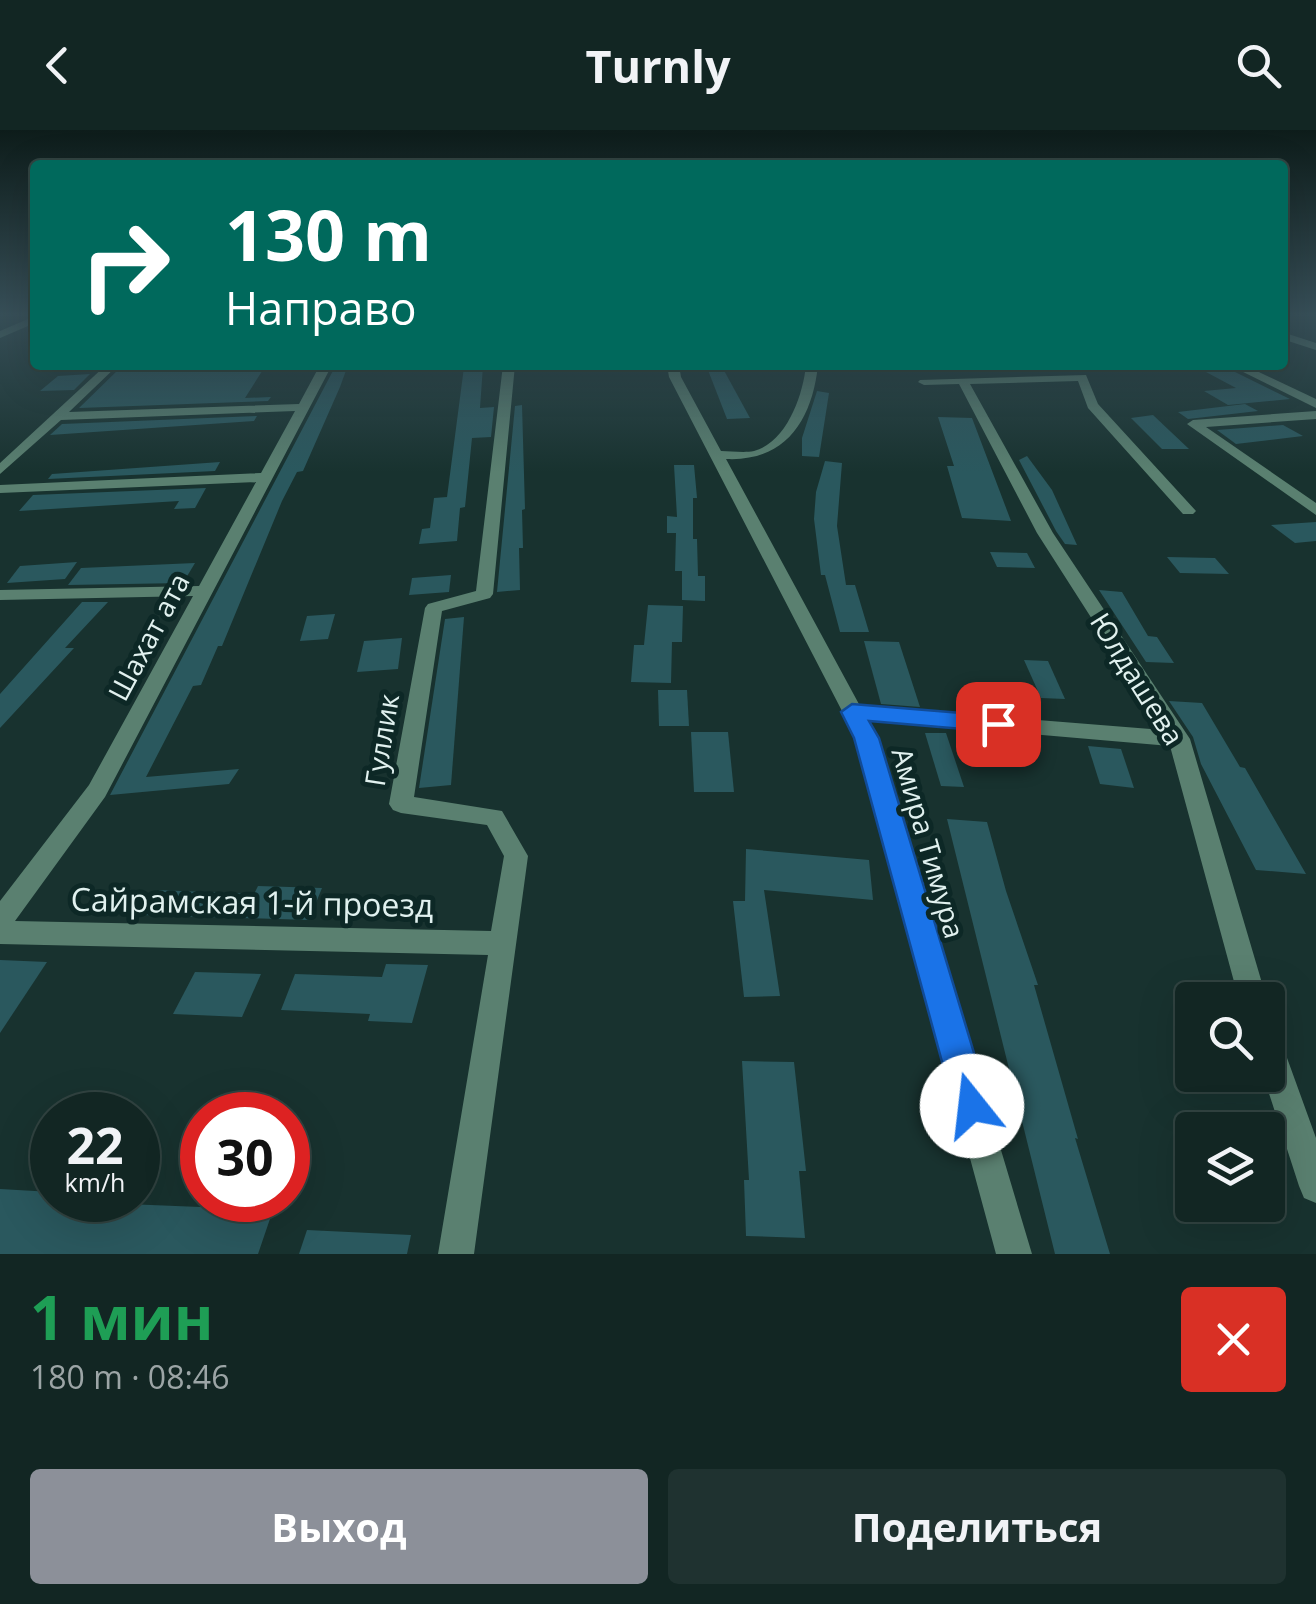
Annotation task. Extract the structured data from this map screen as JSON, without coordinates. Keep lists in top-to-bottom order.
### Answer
{
  "streets": {
    "street": [
      "Шахат ата",
      "Юлдашева",
      "Гуллик",
      "Амира Тимура",
      "Сайрамская 1-й проезд"
    ]
  },
  "crossings": [
    ["Гуллик", "Сайрамская 1-й проезд"]
  ],
  "page": {
    "header": "Turnly",
    "turn": ["130 m", "Направо"],
    "speed": "22 km/h",
    "limit": "30",
    "heading": ["1 мин", "180 m · 08:46"],
    "buttons": ["Выход", "Поделиться"]
  }
}
